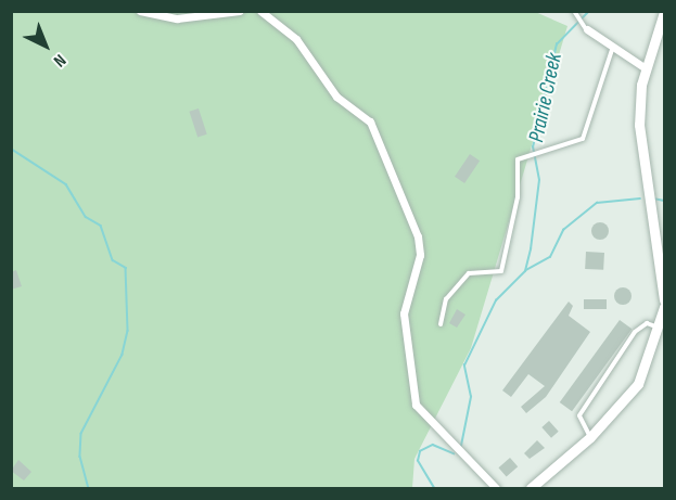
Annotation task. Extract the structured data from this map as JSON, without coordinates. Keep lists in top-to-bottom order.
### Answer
{
  "water": ["Prairie Creek"],
  "north": "bottom right"
}
